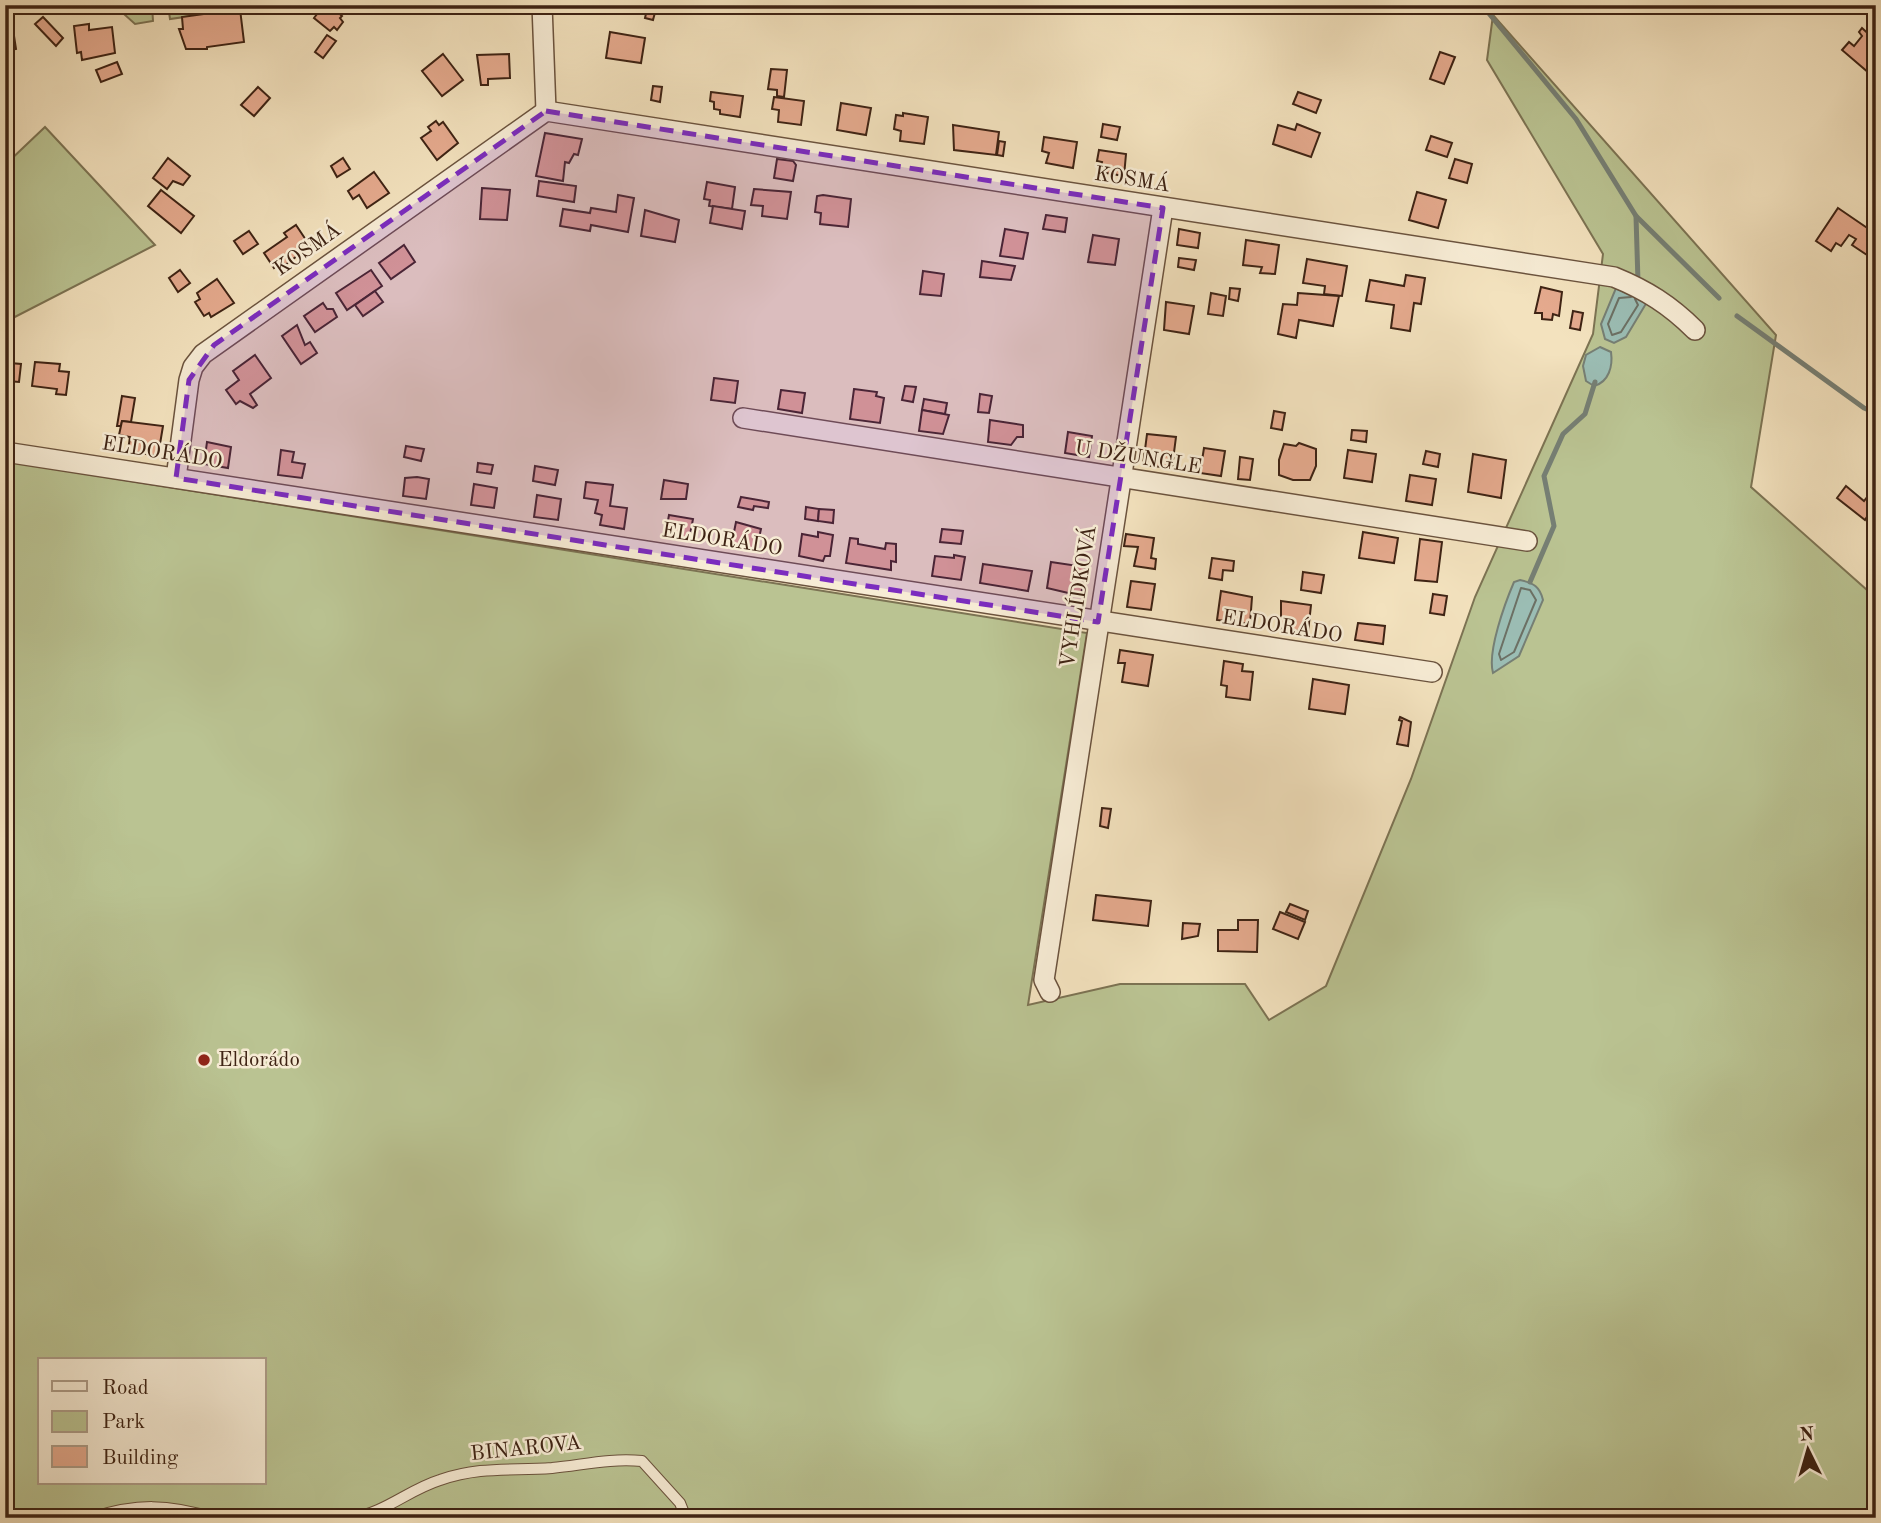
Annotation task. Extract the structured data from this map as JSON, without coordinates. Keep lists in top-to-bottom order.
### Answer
{
  "streets": {
    "street": [
      "KOSMÁ",
      "ELDORÁDO",
      "U DŽUNGLE",
      "VYHLÍDKOVÁ"
    ],
    "lane": ["BINAROVA"]
  },
  "crossings": [
    ["KOSMÁ", "ELDORÁDO"],
    ["KOSMÁ", "VYHLÍDKOVÁ"],
    ["ELDORÁDO", "VYHLÍDKOVÁ"],
    ["U DŽUNGLE", "VYHLÍDKOVÁ"]
  ],
  "places": ["Eldorádo"],
  "legend": ["Road", "Park", "Building"],
  "north": "top"
}
